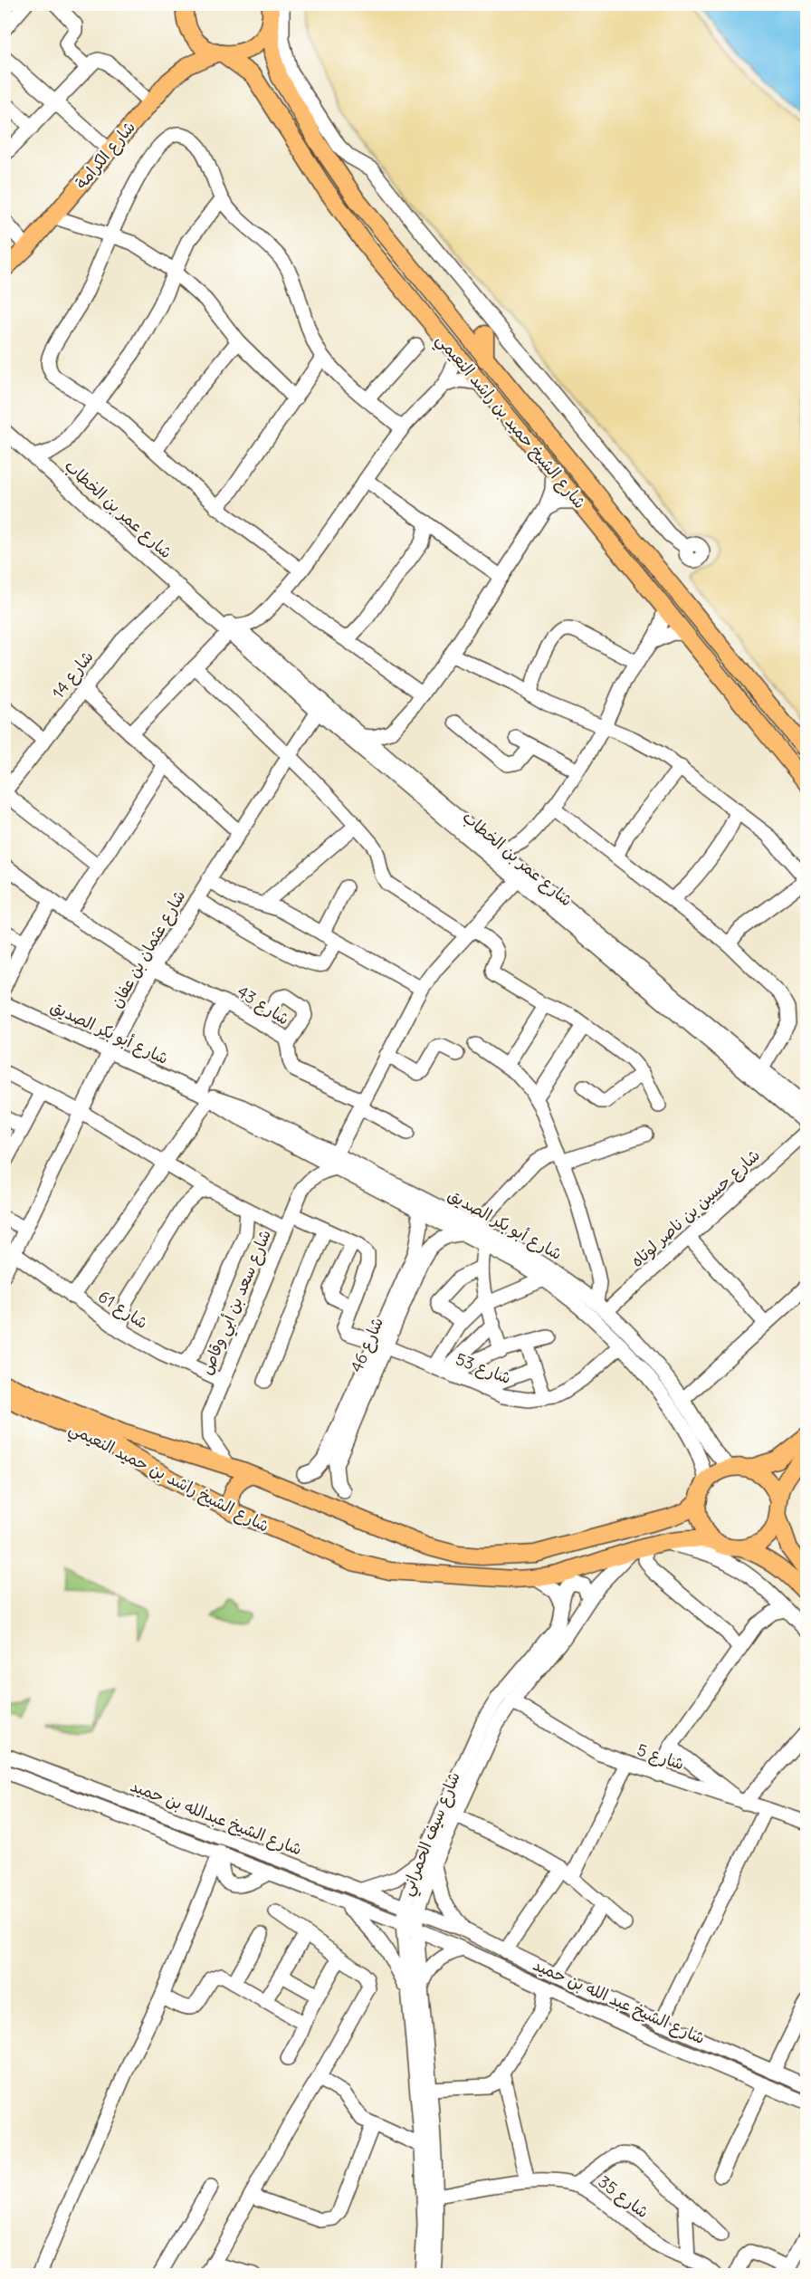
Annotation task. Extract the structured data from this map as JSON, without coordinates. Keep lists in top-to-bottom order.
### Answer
{
  "streets": {
    "main road": ["شارع الكرامة", "شارع الشيخ حميد بن راشد النعيمي", "شارع الشيخ راشد بن حميد النعيمي"],
    "street": [
      "شارع عمر بن الخطاب",
      "شارع 14",
      "شارع عثمان بن عفان",
      "شارع 43",
      "شارع أبو بكر الصديق",
      "شارع حسين بن ناصر لوتاه",
      "شارع سعد بن أبي وقاص",
      "شارع 61",
      "شارع 46",
      "شارع 53",
      "شارع 5",
      "شارع الشيخ عبدالله بن حميد",
      "شارع سيف الحمراني",
      "شارع الشيخ عبد الله بن حميد",
      "شارع 35"
    ]
  },
  "crossings": [
    ["شارع الكرامة", "شارع الشيخ حميد بن راشد النعيمي"],
    ["شارع عمر بن الخطاب", "شارع 14"],
    ["شارع عمر بن الخطاب", "شارع عثمان بن عفان"],
    ["شارع عثمان بن عفان", "شارع 43"],
    ["شارع عثمان بن عفان", "شارع أبو بكر الصديق"],
    ["شارع عثمان بن عفان", "شارع 61"],
    ["شارع أبو بكر الصديق", "شارع حسين بن ناصر لوتاه"],
    ["شارع أبو بكر الصديق", "شارع سعد بن أبي وقاص"],
    ["شارع أبو بكر الصديق", "شارع 46"],
    ["شارع أبو بكر الصديق", "شارع 53"],
    ["شارع أبو بكر الصديق", "شارع الشيخ راشد بن حميد النعيمي"],
    ["شارع سعد بن أبي وقاص", "شارع 61"],
    ["شارع سعد بن أبي وقاص", "شارع الشيخ راشد بن حميد النعيمي"],
    ["شارع 46", "شارع 53"],
    ["شارع الشيخ راشد بن حميد النعيمي", "شارع سيف الحمراني"],
    ["شارع 5", "شارع سيف الحمراني"],
    ["شارع الشيخ عبدالله بن حميد", "شارع سيف الحمراني"],
    ["شارع الشيخ عبدالله بن حميد", "شارع الشيخ عبد الله بن حميد"],
    ["شارع سيف الحمراني", "شارع الشيخ عبد الله بن حميد"],
    ["شارع سيف الحمراني", "شارع 35"]
  ]
}
